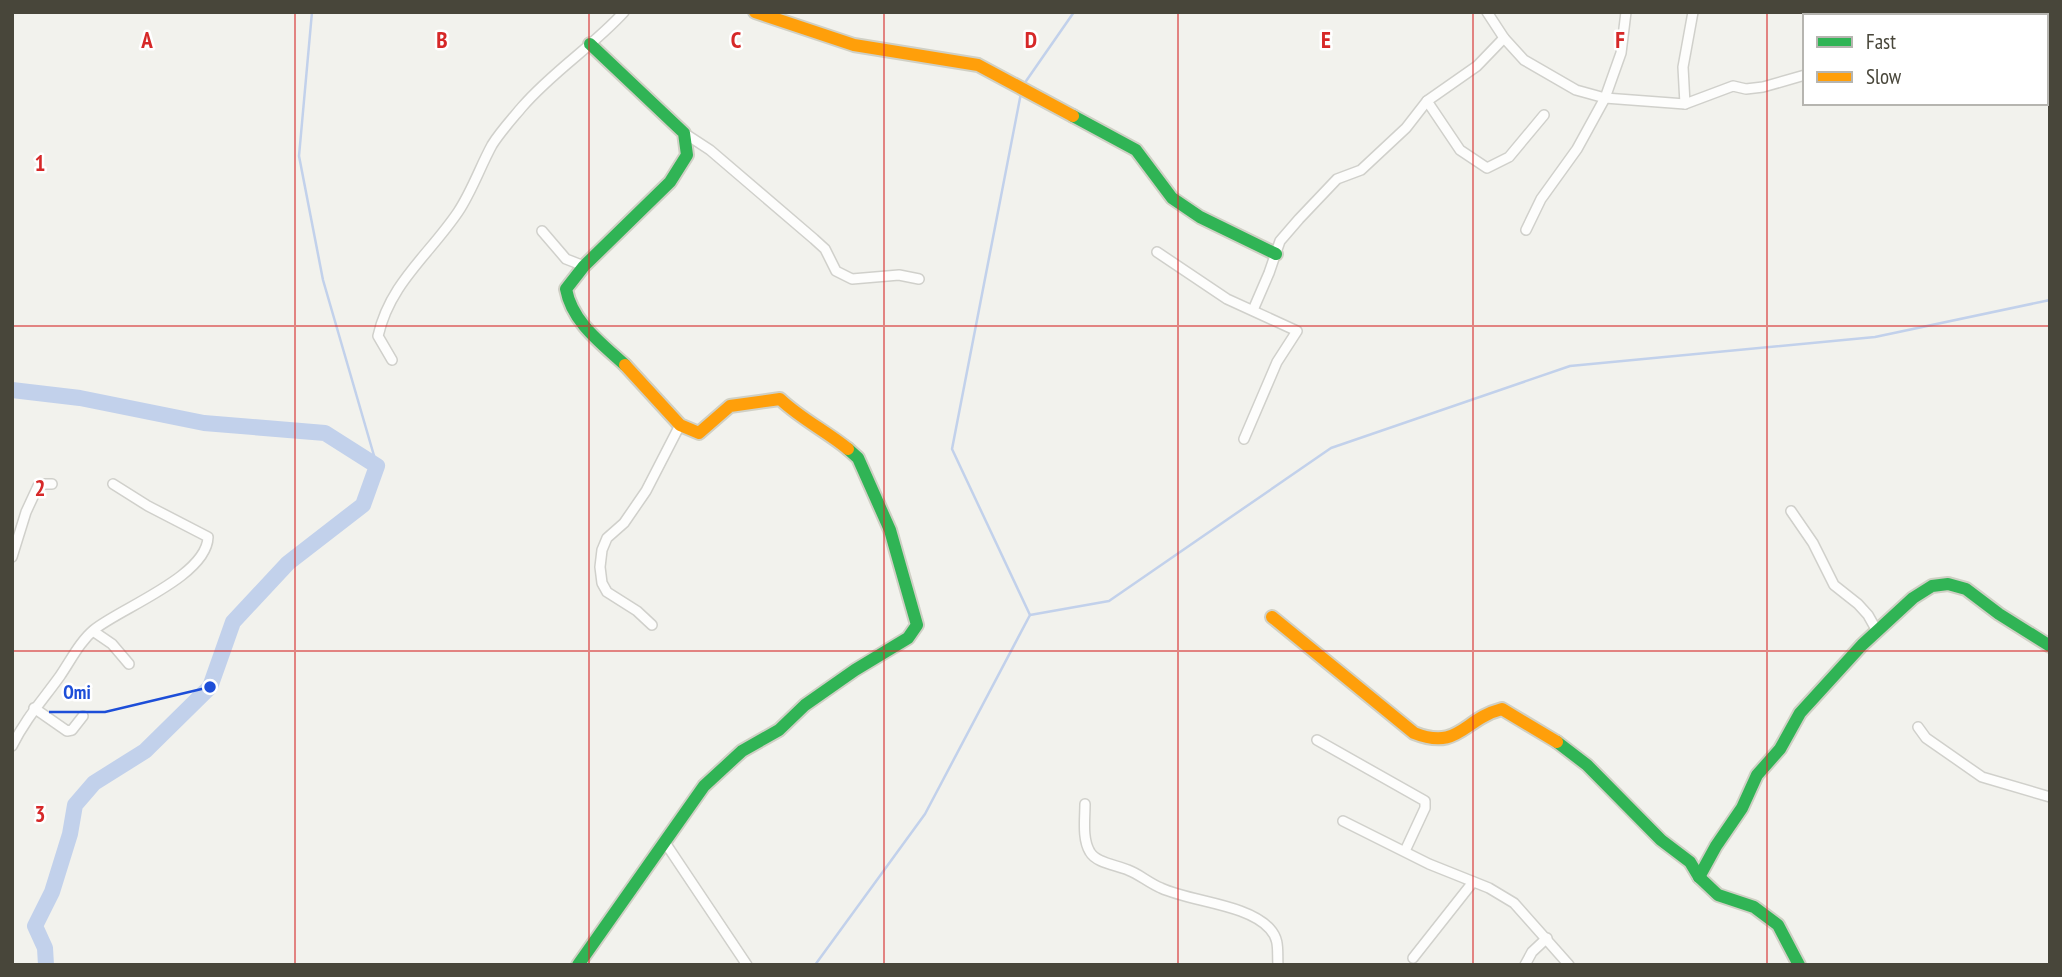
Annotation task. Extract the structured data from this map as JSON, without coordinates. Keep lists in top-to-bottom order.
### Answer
{
  "places": ["Omi"],
  "legend": ["Fast", "Slow"],
  "grid": {
    "columns": [
      "A",
      "B",
      "C",
      "D",
      "E",
      "F"
    ],
    "rows": ["1", "2", "3"]
  }
}
